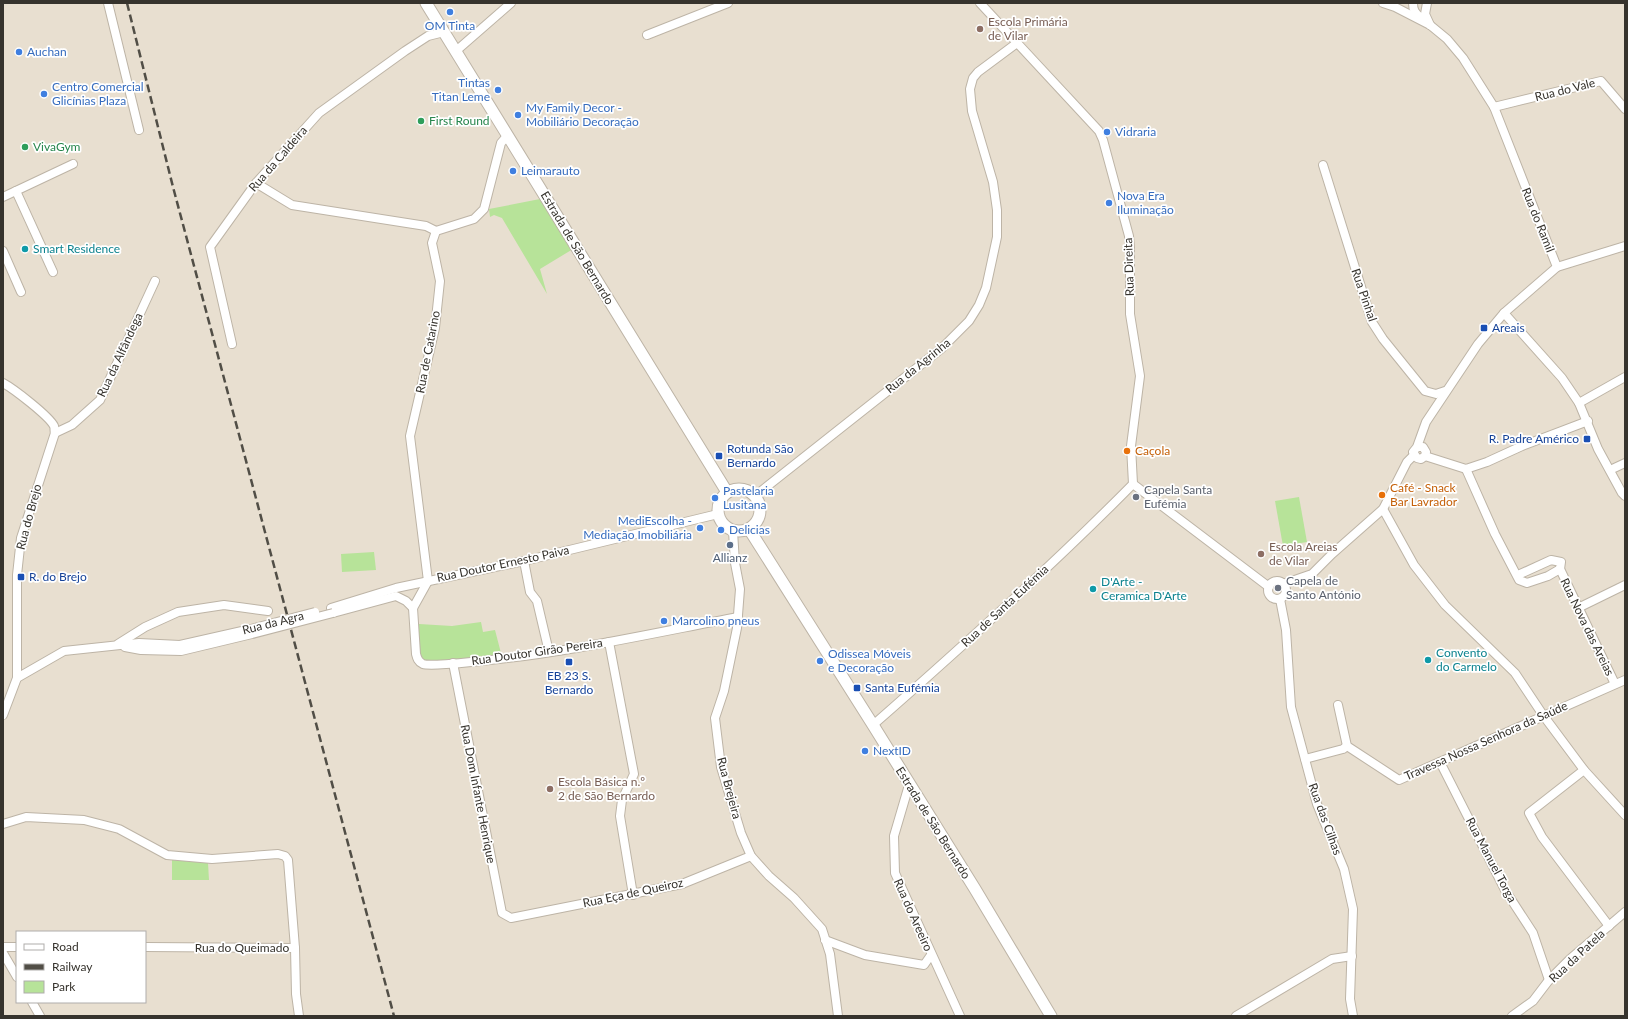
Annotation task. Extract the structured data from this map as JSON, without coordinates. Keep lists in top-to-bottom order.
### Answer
{
  "streets": {
    "main road": ["Estrada de São Bernardo"],
    "street": [
      "Rua do Vale",
      "Rua da Caldeira",
      "Rua do Ramil",
      "Rua Direita",
      "Rua Pinhal",
      "Rua de Catarino",
      "Rua da Alfândega",
      "Rua da Agrinha",
      "Rua do Brejo",
      "Rua Doutor Ernesto Paiva",
      "Rua de Santa Eufémia",
      "Rua da Agra",
      "Rua Nova das Areias",
      "Rua Doutor Girão Pereira",
      "Travessa Nossa Senhora da Saúde",
      "Rua Brejeira",
      "Rua Dom Infante Henrique",
      "Rua das Cilhas",
      "Rua Manuel Torga",
      "Rua Eça de Queiroz",
      "Rua do Areeiro",
      "Rua do Queimado",
      "Rua da Patela"
    ]
  },
  "crossings": [
    ["Rua do Vale", "Rua do Ramil"],
    ["Rua da Caldeira", "Estrada de São Bernardo"],
    ["Rua do Ramil", "Rua Pinhal"],
    ["Estrada de São Bernardo", "Rua da Agrinha"],
    ["Estrada de São Bernardo", "Rua Doutor Ernesto Paiva"],
    ["Estrada de São Bernardo", "Rua de Santa Eufémia"],
    ["Estrada de São Bernardo", "Rua Brejeira"],
    ["Estrada de São Bernardo", "Rua do Areeiro"],
    ["Rua Direita", "Rua da Agrinha"],
    ["Rua Direita", "Rua de Santa Eufémia"],
    ["Rua de Catarino", "Rua Doutor Ernesto Paiva"],
    ["Rua de Catarino", "Rua da Agra"],
    ["Rua da Alfândega", "Rua do Brejo"],
    ["Rua da Agrinha", "Rua Doutor Ernesto Paiva"],
    ["Rua da Agrinha", "Rua Brejeira"],
    ["Rua do Brejo", "Rua da Agra"],
    ["Rua Doutor Ernesto Paiva", "Rua da Agra"],
    ["Rua Doutor Ernesto Paiva", "Rua Brejeira"],
    ["Rua da Agra", "Rua Doutor Girão Pereira"],
    ["Rua Nova das Areias", "Travessa Nossa Senhora da Saúde"],
    ["Rua Doutor Girão Pereira", "Rua Brejeira"],
    ["Rua Doutor Girão Pereira", "Rua Dom Infante Henrique"],
    ["Travessa Nossa Senhora da Saúde", "Rua Manuel Torga"],
    ["Rua Brejeira", "Rua Eça de Queiroz"],
    ["Rua Dom Infante Henrique", "Rua Eça de Queiroz"],
    ["Rua Manuel Torga", "Rua da Patela"]
  ],
  "places": {
    "other": [
      "OM Tinta",
      "Escola Primária de Vilar",
      "Auchan",
      "Tintas Titan Leme",
      "Centro Comercial Glicínias Plaza",
      "My Family Decor - Mobiliário Decoração",
      "First Round",
      "Vidraria",
      "VivaGym",
      "Leimarauto",
      "Nova Era Iluminação",
      "Smart Residence",
      "Caçola",
      "Café - Snack Bar Lavrador",
      "Capela Santa Eufémia",
      "Pastelaria Lusitana",
      "MediEscolha - Mediação Imobiliária",
      "Delicias",
      "Allianz",
      "Escola Areias de Vilar",
      "Capela de Santo António",
      "D'Arte - Ceramica D'Arte",
      "Marcolino pneus",
      "Convento do Carmelo",
      "Odissea Móveis e Decoração",
      "NextID",
      "Escola Básica n.º 2 de São Bernardo"
    ],
    "transit": [
      "Areais",
      "R. Padre Américo",
      "Rotunda São Bernardo",
      "R. do Brejo",
      "EB 23 S. Bernardo",
      "Santa Eufémia"
    ]
  },
  "legend": ["Road", "Railway", "Park"]
}
